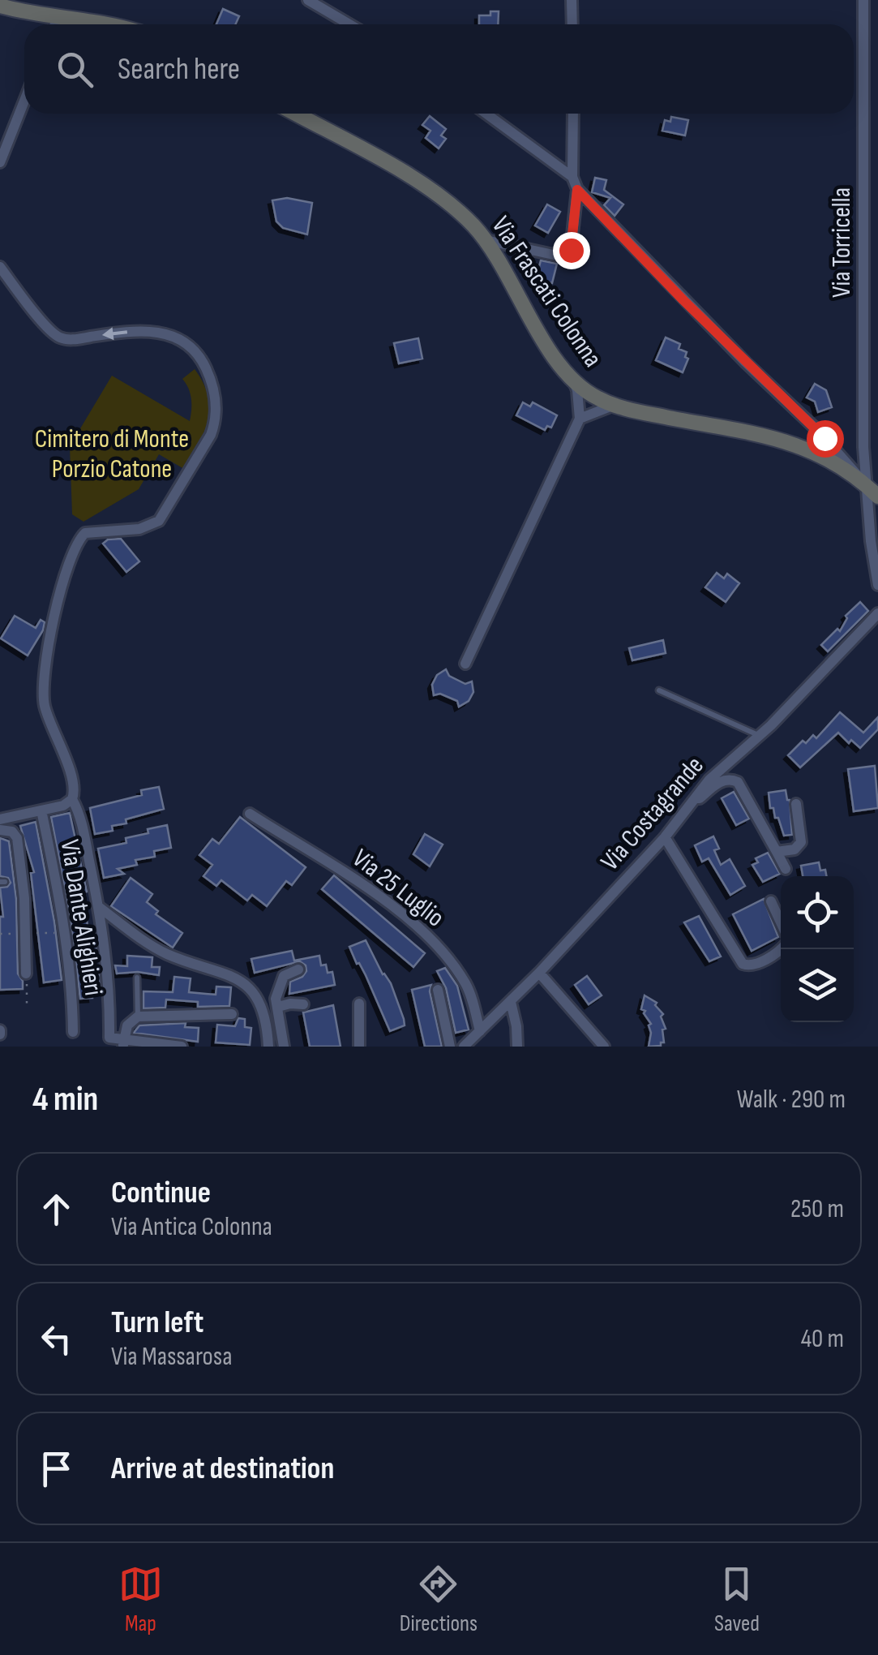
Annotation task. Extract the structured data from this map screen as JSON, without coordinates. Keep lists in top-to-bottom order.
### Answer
{
  "streets": {
    "street": [
      "Via Torricella",
      "Via Frascati Colonna",
      "Via Costagrande",
      "Via 25 Luglio",
      "Via Dante Alighieri"
    ]
  },
  "crossings": [
    ["Via Torricella", "Via Frascati Colonna"],
    ["Via Costagrande", "Via 25 Luglio"]
  ],
  "parks": ["Cimitero di Monte Porzio Catone"],
  "page": {
    "search": "Search here",
    "heading": ["4 min", "Walk · 290 m"],
    "list": [
      ["Continue", "Via Antica Colonna", "250 m"],
      ["Turn left", "Via Massarosa", "40 m"],
      "Arrive at destination"
    ],
    "nav": ["Map", "Directions", "Saved"]
  }
}
